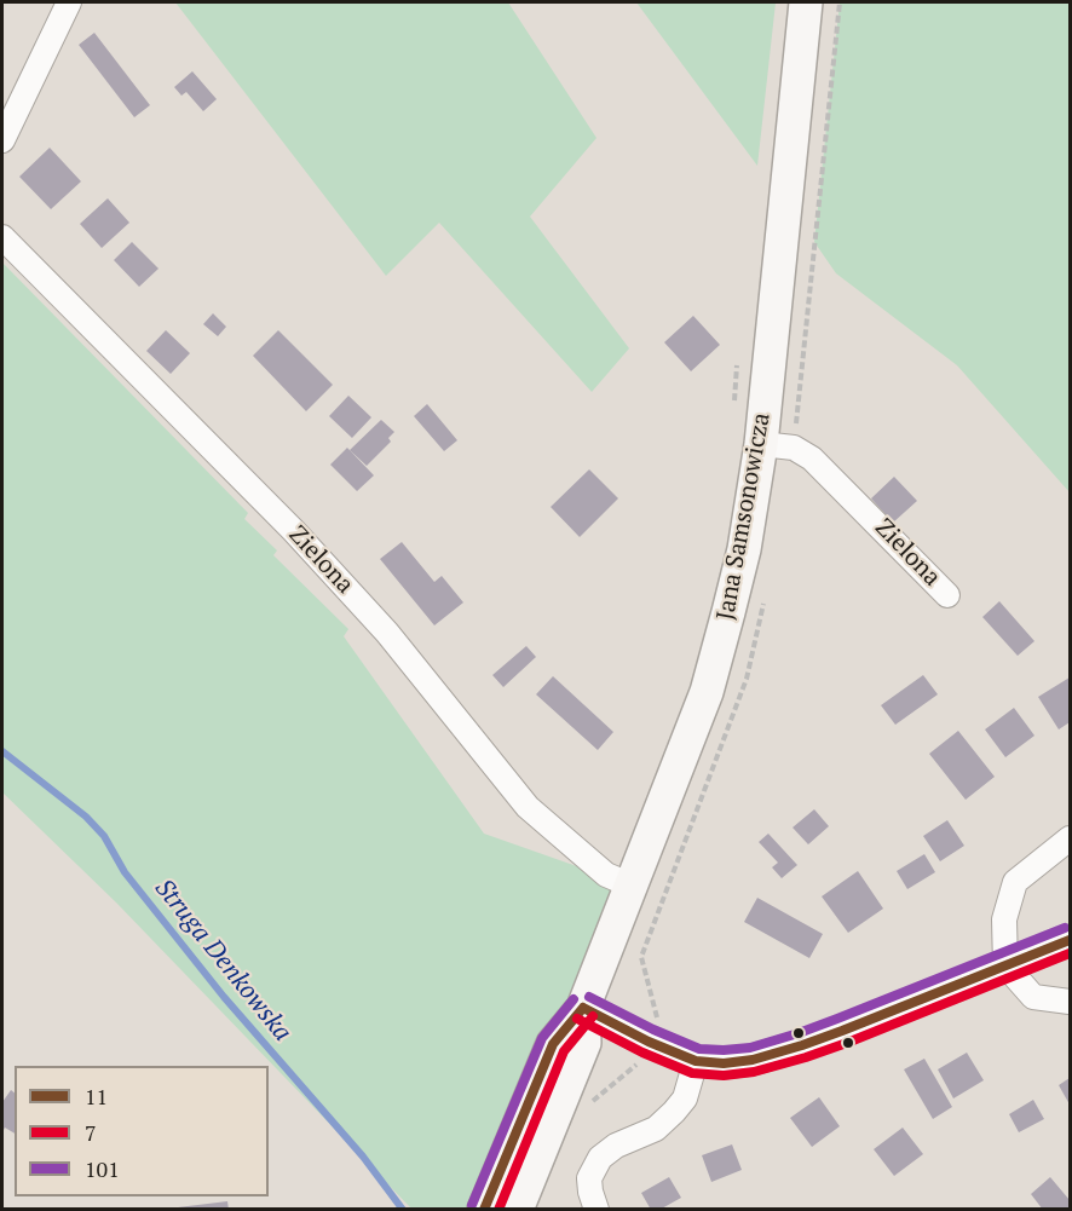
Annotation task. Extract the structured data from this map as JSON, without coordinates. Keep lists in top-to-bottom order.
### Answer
{
  "streets": {
    "main road": ["Jana Samsonowicza"],
    "street": ["Zielona"]
  },
  "crossings": [
    ["Jana Samsonowicza", "Zielona"]
  ],
  "water": ["Struga Denkowska"],
  "lines": ["transit line 101", "transit line 11", "transit line 7"],
  "legend": ["11", "7", "101"]
}
